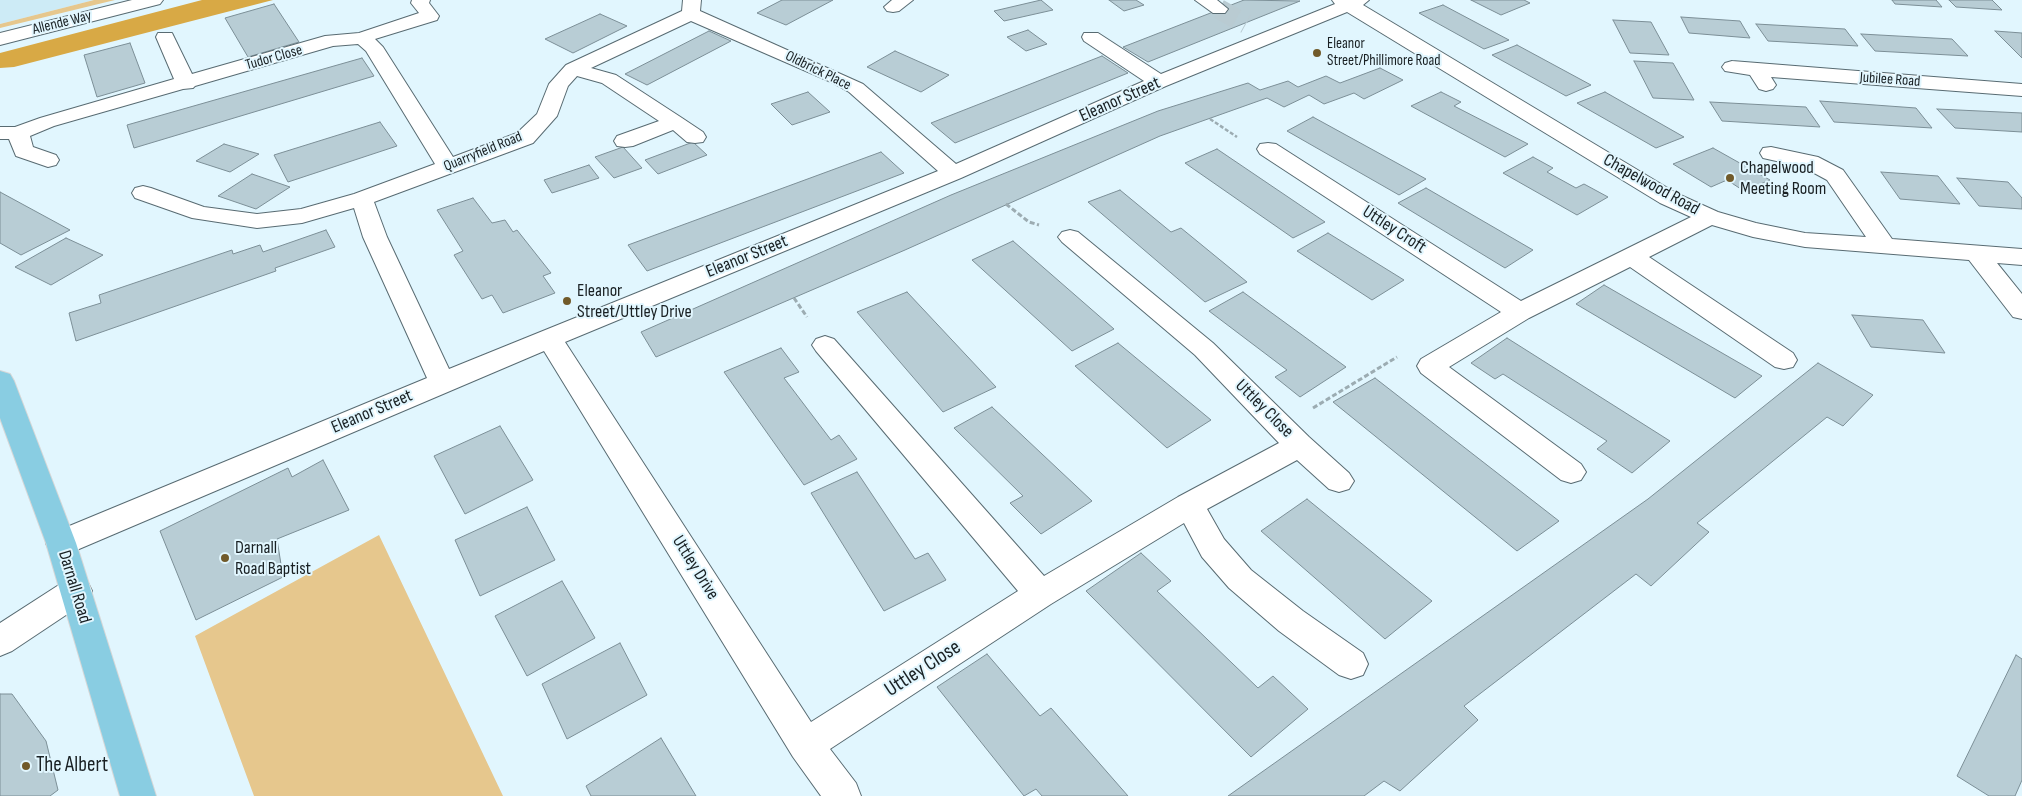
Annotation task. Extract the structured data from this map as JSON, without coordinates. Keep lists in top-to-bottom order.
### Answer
{
  "streets": {
    "main road": ["Darnall Road"],
    "street": [
      "Allende Way",
      "Tudor Close",
      "Oldbrick Place",
      "Jubilee Road",
      "Eleanor Street",
      "Quarryfield Road",
      "Chapelwood Road",
      "Uttley Croft",
      "Uttley Close",
      "Uttley Drive"
    ]
  },
  "crossings": [
    ["Oldbrick Place", "Eleanor Street"],
    ["Oldbrick Place", "Quarryfield Road"],
    ["Eleanor Street", "Chapelwood Road"],
    ["Eleanor Street", "Uttley Drive"],
    ["Eleanor Street", "Darnall Road"],
    ["Uttley Close", "Uttley Drive"]
  ],
  "places": [
    "Eleanor Street/Phillimore Road",
    "Chapelwood Meeting Room",
    "Eleanor Street/Uttley Drive",
    "Darnall Road Baptist",
    "The Albert"
  ]
}
